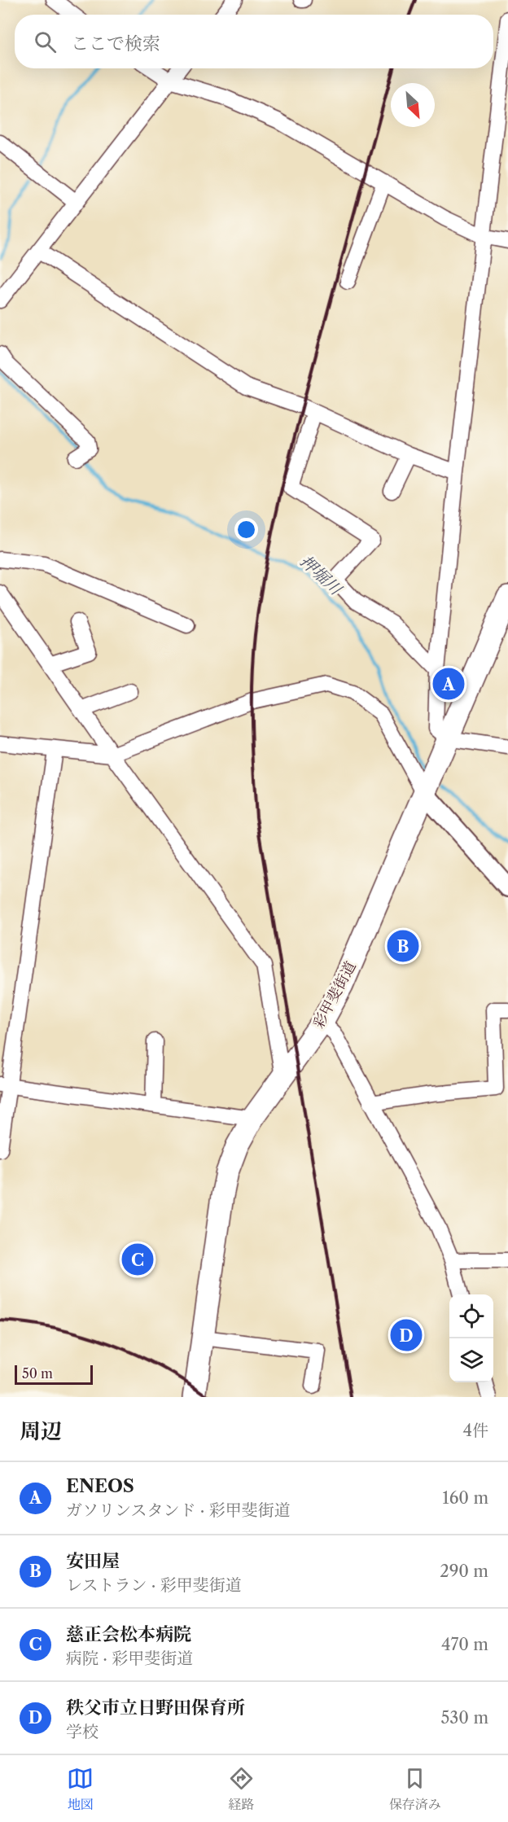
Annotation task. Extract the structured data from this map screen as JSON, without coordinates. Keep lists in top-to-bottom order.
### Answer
{
  "streets": {
    "highway": ["彩甲斐街道"]
  },
  "water": ["押堀川"],
  "scale_bar": "50 m",
  "north": "bottom right",
  "page": {
    "search": "ここで検索",
    "pins": [
      "A",
      "B",
      "C",
      "D"
    ],
    "scale": "50 m",
    "heading": ["周辺", "4件"],
    "list": [
      {
        "mark": "A",
        "name": "ENEOS",
        "note": "ガソリンスタンド · 彩甲斐街道",
        "value": "160 m"
      },
      {
        "mark": "B",
        "name": "安田屋",
        "note": "レストラン · 彩甲斐街道",
        "value": "290 m"
      },
      {
        "mark": "C",
        "name": "慈正会松本病院",
        "note": "病院 · 彩甲斐街道",
        "value": "470 m"
      },
      {
        "mark": "D",
        "name": "秩父市立日野田保育所",
        "note": "学校",
        "value": "530 m"
      }
    ],
    "nav": ["地図", "経路", "保存済み"]
  }
}
